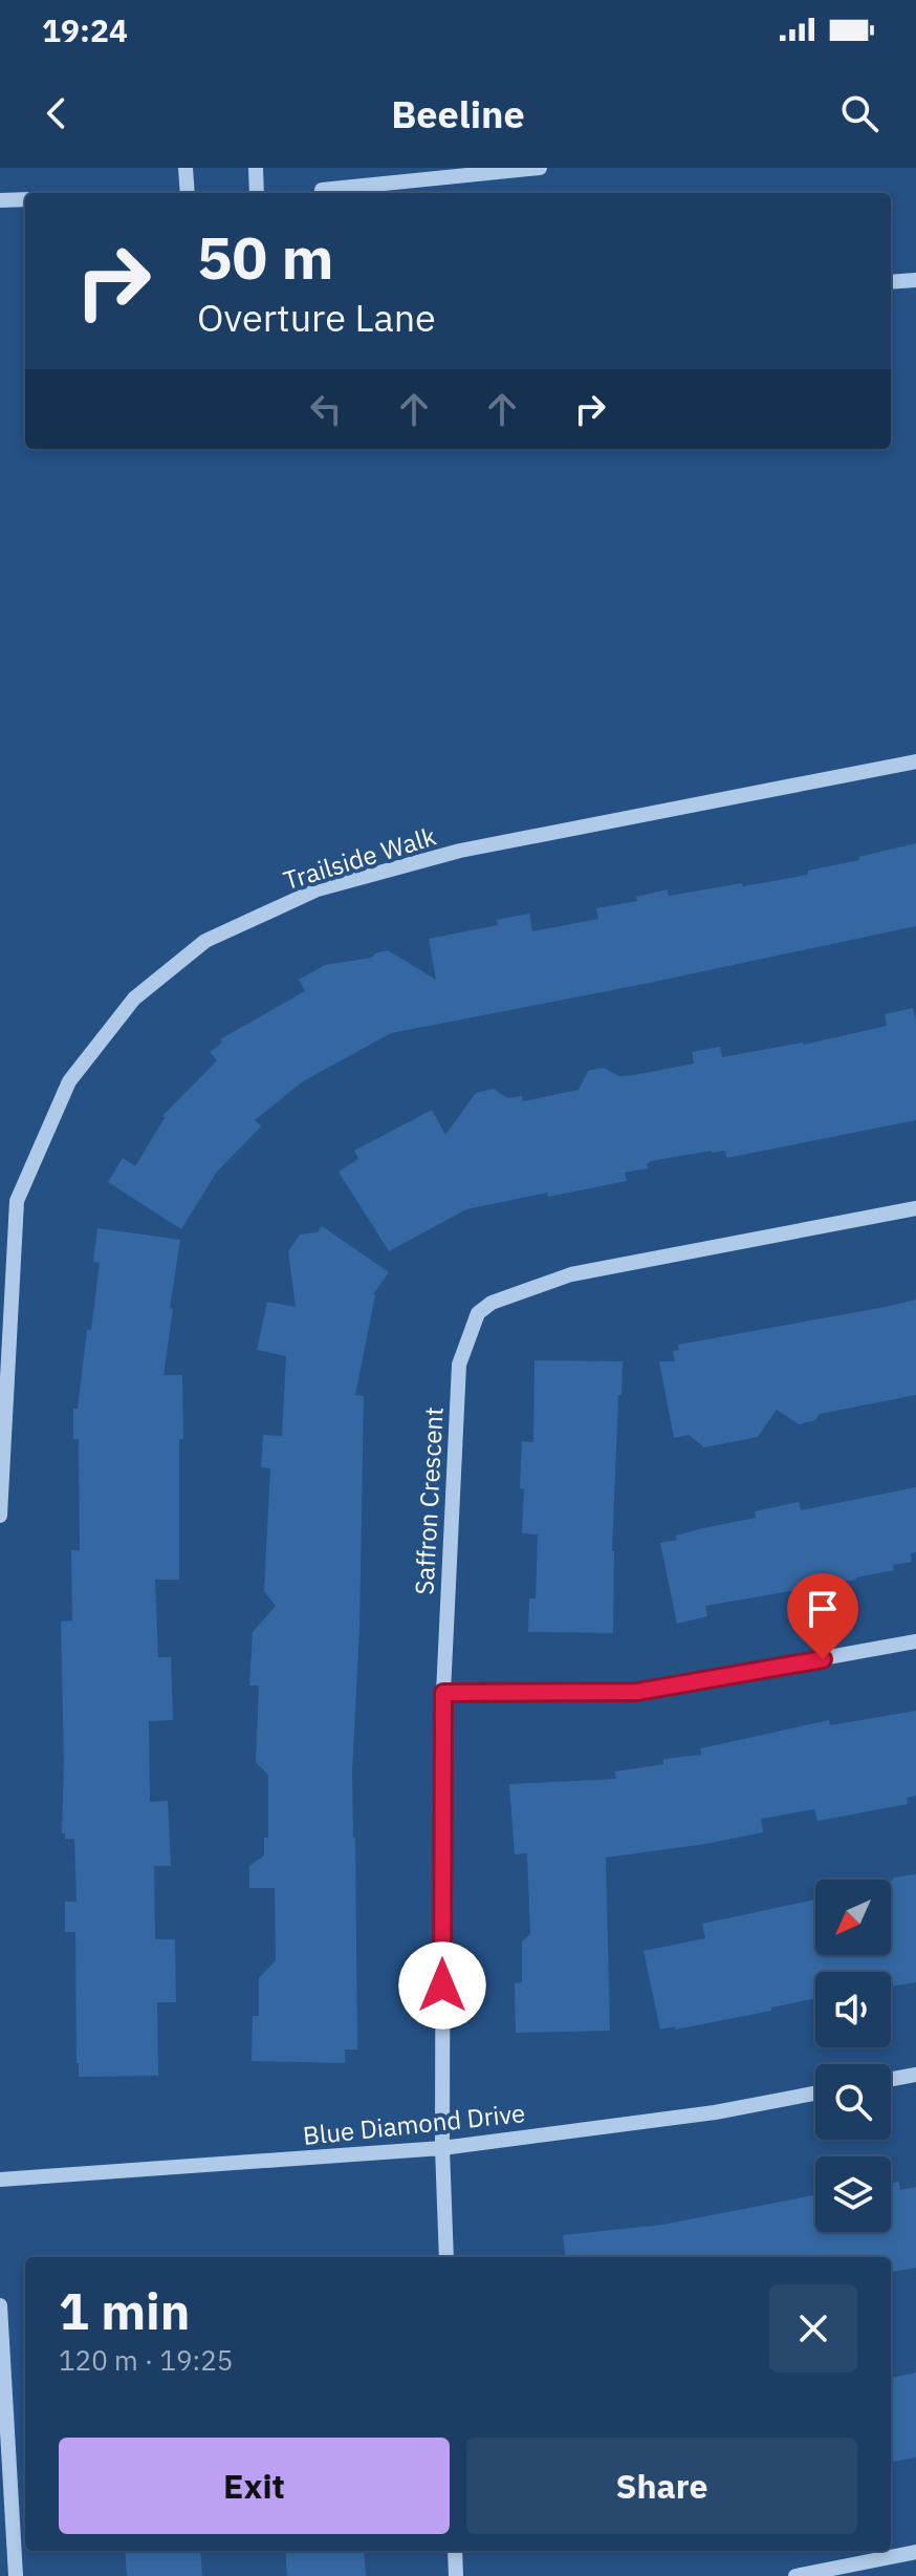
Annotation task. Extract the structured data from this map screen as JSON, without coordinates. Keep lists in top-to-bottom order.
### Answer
{
  "streets": {
    "street": ["Trailside Walk", "Saffron Crescent", "Blue Diamond Drive"]
  },
  "crossings": [
    ["Saffron Crescent", "Blue Diamond Drive"]
  ],
  "north": "bottom left",
  "page": {
    "status": "19:24",
    "header": "Beeline",
    "turn": ["50 m", "Overture Lane"],
    "heading": ["1 min", "120 m · 19:25"],
    "buttons": ["Exit", "Share"]
  }
}
